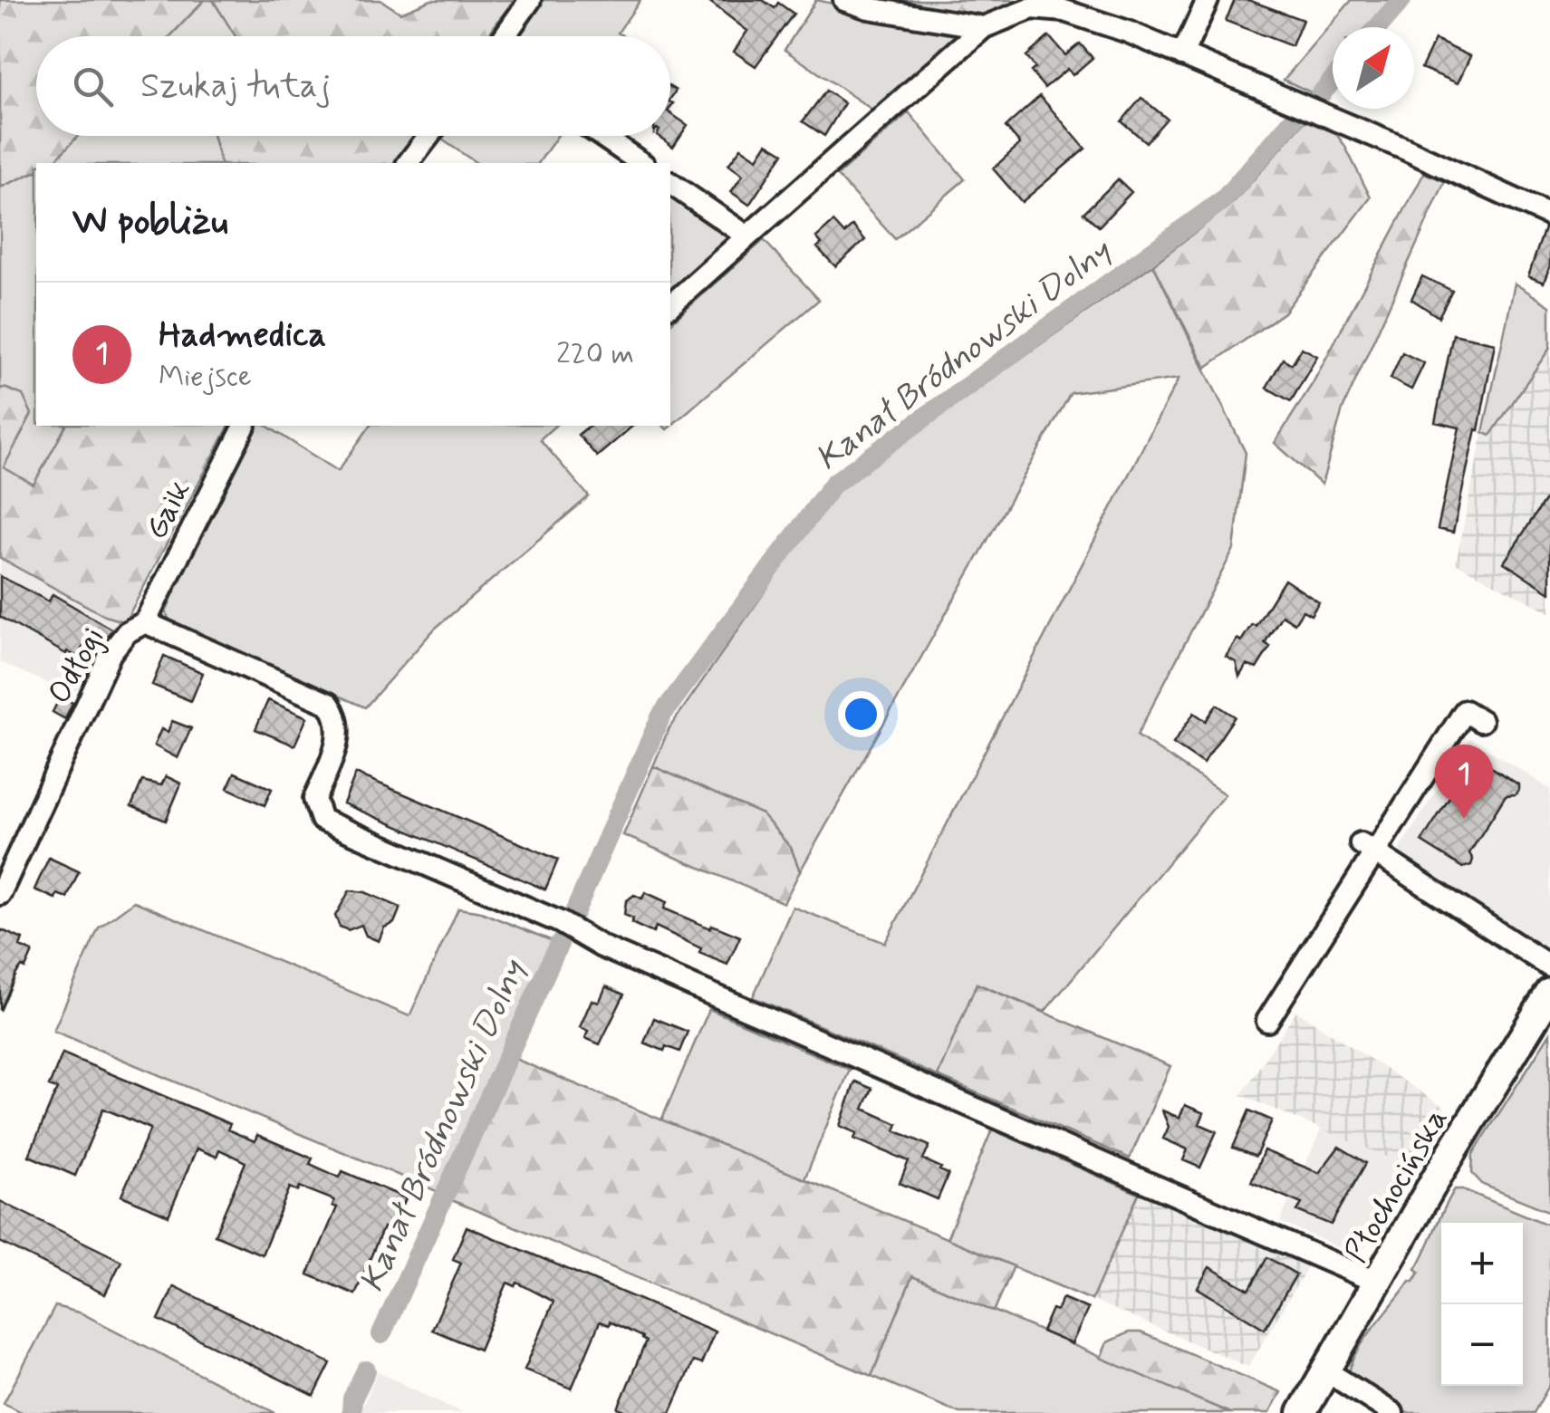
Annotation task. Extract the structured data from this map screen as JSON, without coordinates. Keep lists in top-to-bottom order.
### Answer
{
  "streets": {
    "main road": ["Płochocińska"],
    "street": ["Gaik", "Odłogi"]
  },
  "crossings": [
    ["Gaik", "Odłogi"]
  ],
  "water": ["Kanał Bródnowski Dolny"],
  "north": "top right",
  "page": {
    "search": "Szukaj tutaj",
    "heading": "W pobliżu",
    "list": [
      {
        "mark": "1",
        "name": "Hadmedica",
        "note": "Miejsce",
        "value": "220 m"
      }
    ],
    "pins": "1",
    "map_buttons": ["+", "−"]
  }
}
